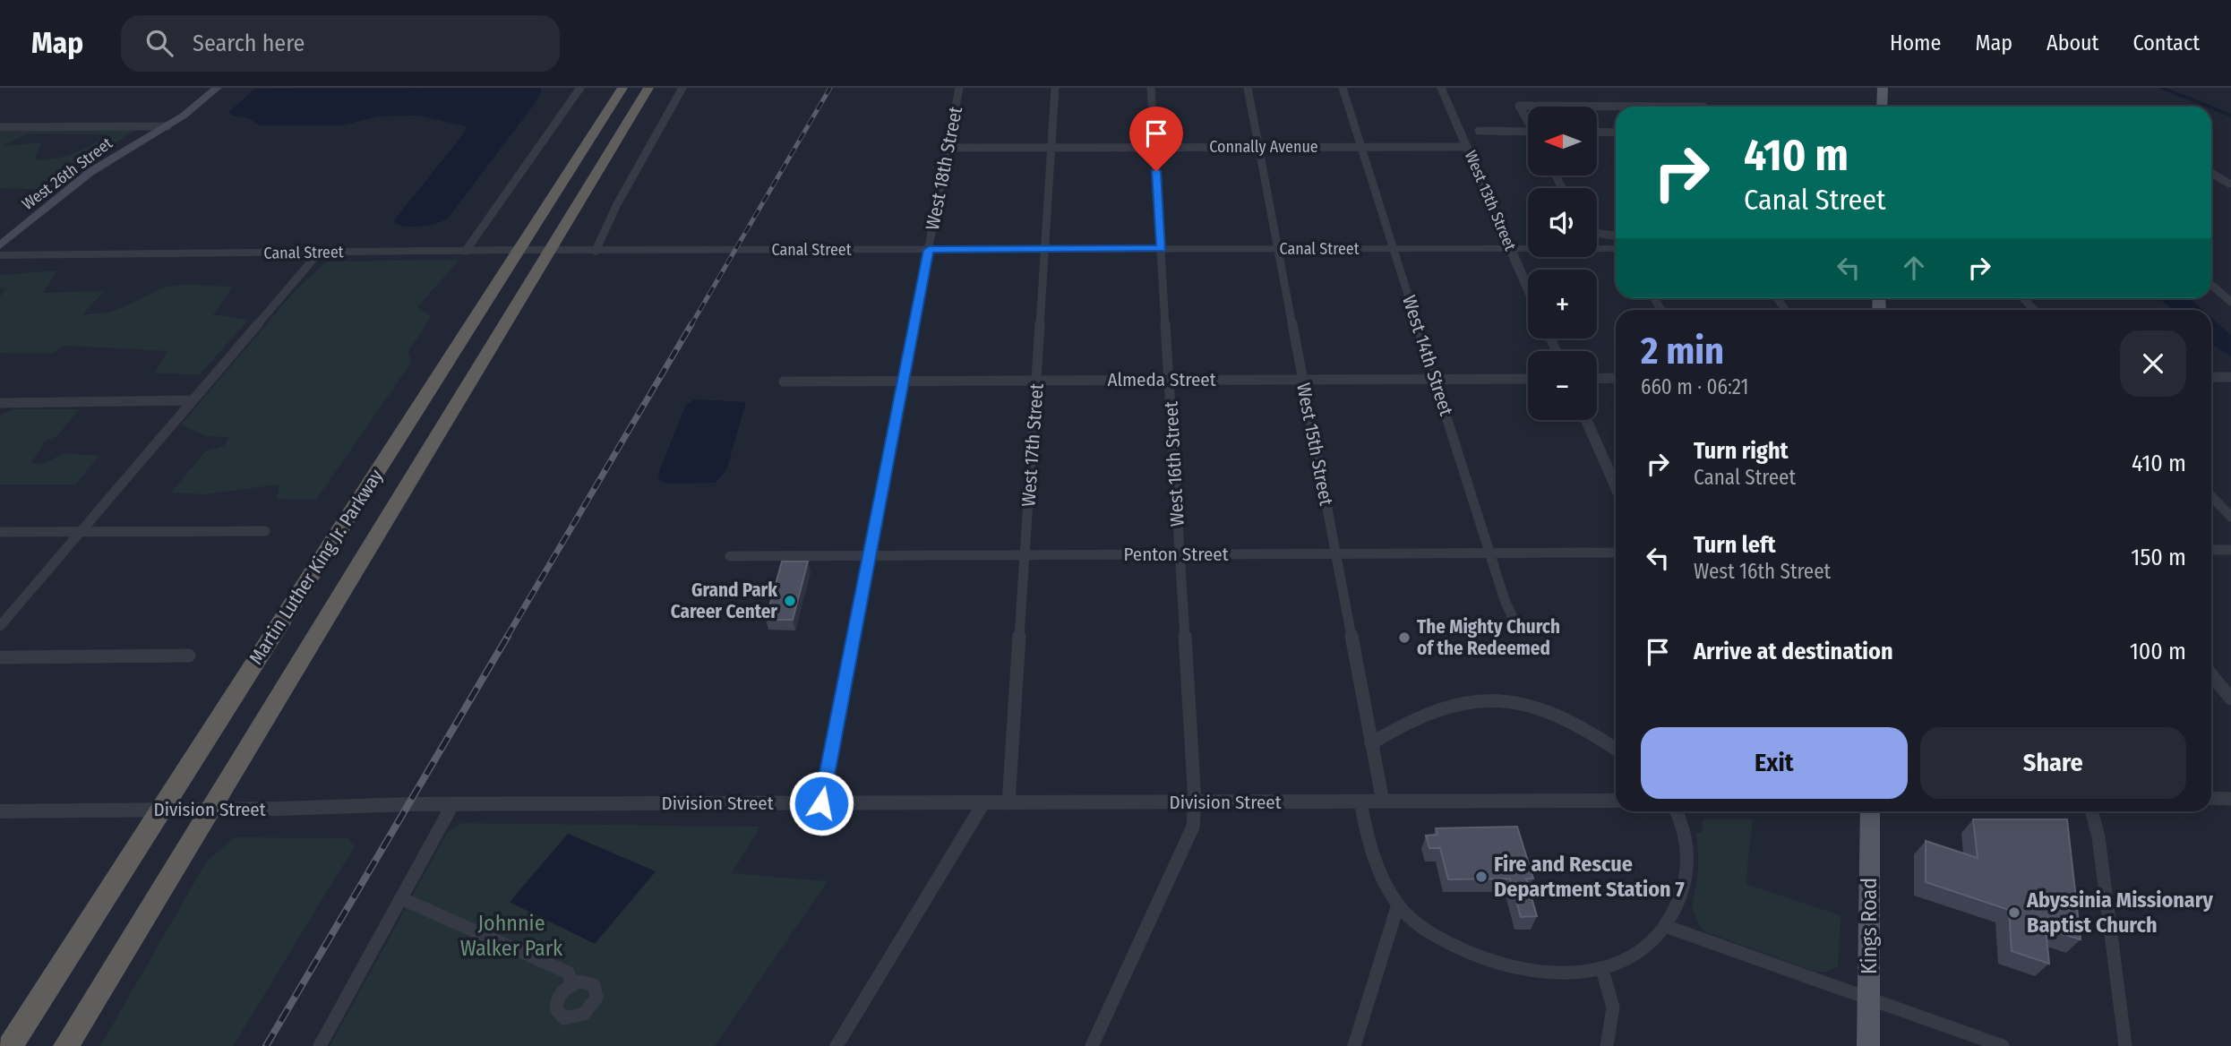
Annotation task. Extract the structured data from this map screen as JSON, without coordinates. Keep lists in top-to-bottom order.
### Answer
{
  "streets": {
    "highway": ["Martin Luther King Jr. Parkway"],
    "main road": ["West 26th Street", "Kings Road"],
    "street": [
      "Connally Avenue",
      "West 18th Street",
      "West 13th Street",
      "Canal Street",
      "West 14th Street",
      "Almeda Street",
      "West 15th Street",
      "West 17th Street",
      "West 16th Street",
      "Penton Street",
      "Division Street"
    ]
  },
  "crossings": [
    ["Connally Avenue", "West 18th Street"],
    ["Connally Avenue", "West 13th Street"],
    ["Connally Avenue", "West 14th Street"],
    ["Connally Avenue", "West 15th Street"],
    ["Connally Avenue", "West 17th Street"],
    ["Connally Avenue", "West 16th Street"],
    ["West 18th Street", "Canal Street"],
    ["West 18th Street", "Almeda Street"],
    ["West 18th Street", "Penton Street"],
    ["West 18th Street", "Division Street"],
    ["West 13th Street", "Canal Street"],
    ["Canal Street", "West 14th Street"],
    ["Canal Street", "West 15th Street"],
    ["Canal Street", "West 17th Street"],
    ["Canal Street", "West 16th Street"],
    ["Canal Street", "Martin Luther King Jr. Parkway"],
    ["West 14th Street", "Almeda Street"],
    ["West 14th Street", "Penton Street"],
    ["Almeda Street", "West 15th Street"],
    ["Almeda Street", "West 17th Street"],
    ["Almeda Street", "West 16th Street"],
    ["West 15th Street", "Penton Street"],
    ["West 15th Street", "Division Street"],
    ["West 17th Street", "Penton Street"],
    ["West 17th Street", "Division Street"],
    ["West 16th Street", "Penton Street"],
    ["West 16th Street", "Division Street"],
    ["Martin Luther King Jr. Parkway", "Division Street"]
  ],
  "parks": ["Johnnie Walker Park"],
  "places": [
    "Grand Park Career Center",
    "The Mighty Church of the Redeemed",
    "Fire and Rescue Department Station 7",
    "Abyssinia Missionary Baptist Church"
  ],
  "north": "left",
  "page": {
    "header": "Map",
    "search": "Search here",
    "nav": [
      "Home",
      "Map",
      "About",
      "Contact"
    ],
    "map_buttons": ["+", "−"],
    "turn": ["410 m", "Canal Street"],
    "heading": ["2 min", "660 m · 06:21"],
    "list": [
      {
        "name": "Turn right",
        "note": "Canal Street",
        "value": "410 m"
      },
      {
        "name": "Turn left",
        "note": "West 16th Street",
        "value": "150 m"
      },
      {
        "name": "Arrive at destination",
        "value": "100 m"
      }
    ],
    "buttons": ["Exit", "Share"]
  }
}
